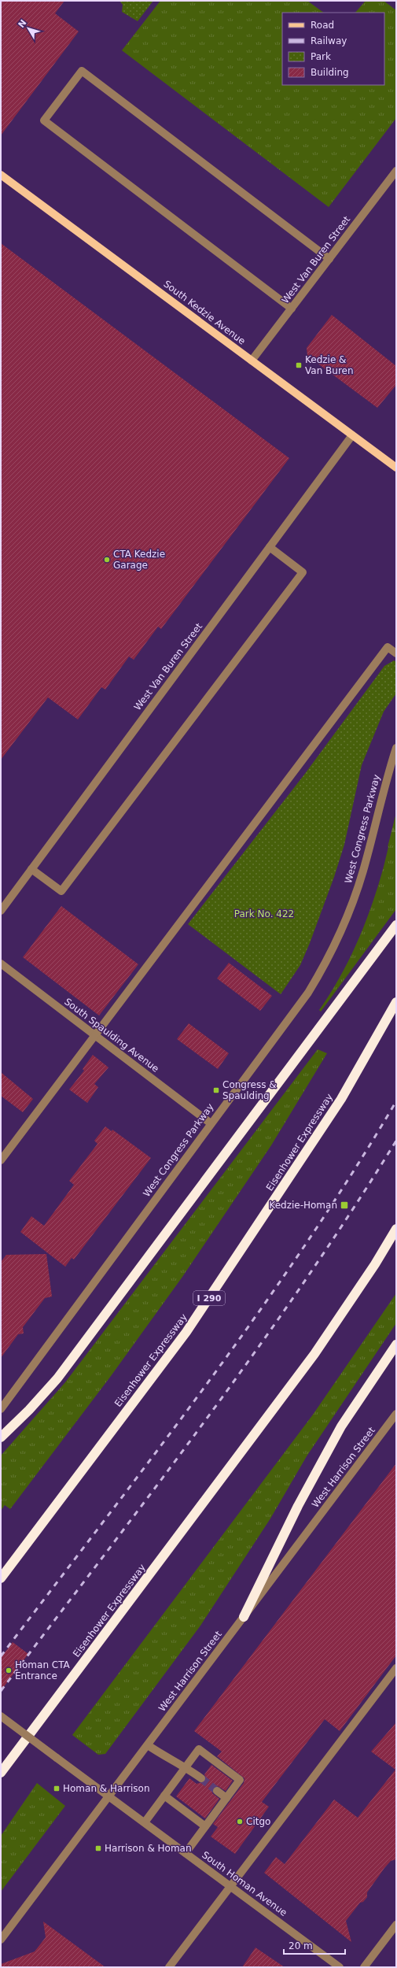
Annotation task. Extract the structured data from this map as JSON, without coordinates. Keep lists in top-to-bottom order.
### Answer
{
  "streets": {
    "highway": ["Eisenhower Expressway", "I 290"],
    "main road": ["South Kedzie Avenue"],
    "street": [
      "West Van Buren Street",
      "West Congress Parkway",
      "South Spaulding Avenue",
      "West Harrison Street",
      "South Homan Avenue"
    ]
  },
  "crossings": [
    ["West Van Buren Street", "South Kedzie Avenue"],
    ["West Congress Parkway", "South Spaulding Avenue"],
    ["West Harrison Street", "South Homan Avenue"]
  ],
  "parks": ["Park No. 422"],
  "places": {
    "transit": [
      "Kedzie & Van Buren",
      "Congress & Spaulding",
      "Kedzie-Homan",
      "Homan & Harrison",
      "Harrison & Homan"
    ],
    "other": ["CTA Kedzie Garage", "Homan CTA Entrance", "Citgo"]
  },
  "legend": [
    "Road",
    "Railway",
    "Park",
    "Building"
  ],
  "scale_bar": "20 m",
  "north": "top left"
}
